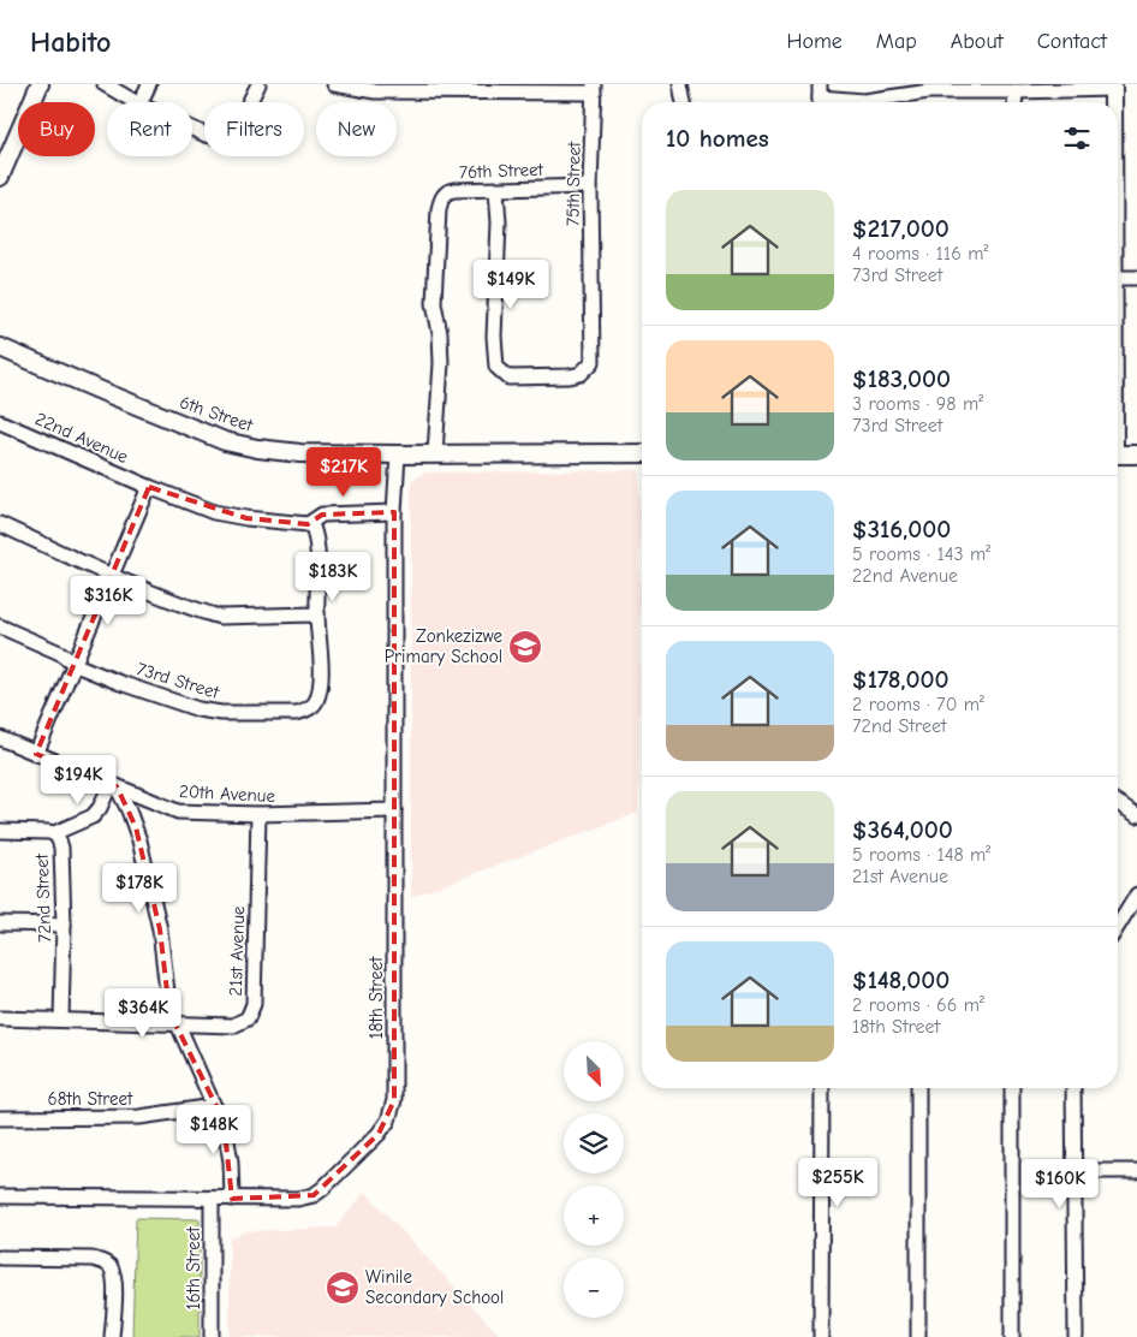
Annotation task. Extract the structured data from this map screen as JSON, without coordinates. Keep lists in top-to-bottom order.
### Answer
{
  "streets": {
    "street": [
      "76th Street",
      "75th Street",
      "6th Street",
      "22nd Avenue",
      "73rd Street",
      "20th Avenue",
      "72nd Street",
      "21st Avenue",
      "18th Street",
      "68th Street",
      "16th Street"
    ]
  },
  "crossings": [
    ["76th Street", "75th Street"],
    ["76th Street", "6th Street"],
    ["6th Street", "18th Street"],
    ["22nd Avenue", "73rd Street"],
    ["20th Avenue", "21st Avenue"],
    ["20th Avenue", "18th Street"],
    ["72nd Street", "21st Avenue"],
    ["18th Street", "16th Street"]
  ],
  "places": {
    "school or university": ["Zonkezizwe Primary School", "Winile Secondary School"]
  },
  "north": "bottom right",
  "page": {
    "header": "Habito",
    "nav": [
      "Home",
      "Map",
      "About",
      "Contact"
    ],
    "chip": [
      "Buy",
      "Rent",
      "Filters",
      "New"
    ],
    "heading": "10 homes",
    "list": [
      {
        "name": "$217,000",
        "note": "4 rooms · 116 m² · 73rd Street"
      },
      {
        "name": "$183,000",
        "note": "3 rooms · 98 m² · 73rd Street"
      },
      {
        "name": "$316,000",
        "note": "5 rooms · 143 m² · 22nd Avenue"
      },
      {
        "name": "$178,000",
        "note": "2 rooms · 70 m² · 72nd Street"
      },
      {
        "name": "$364,000",
        "note": "5 rooms · 148 m² · 21st Avenue"
      },
      {
        "name": "$148,000",
        "note": "2 rooms · 66 m² · 18th Street"
      }
    ],
    "price": [
      "$149K",
      "$217K",
      "$183K",
      "$316K",
      "$194K",
      "$178K",
      "$364K",
      "$148K",
      "$255K",
      "$160K"
    ],
    "map_buttons": ["+", "−"]
  }
}
